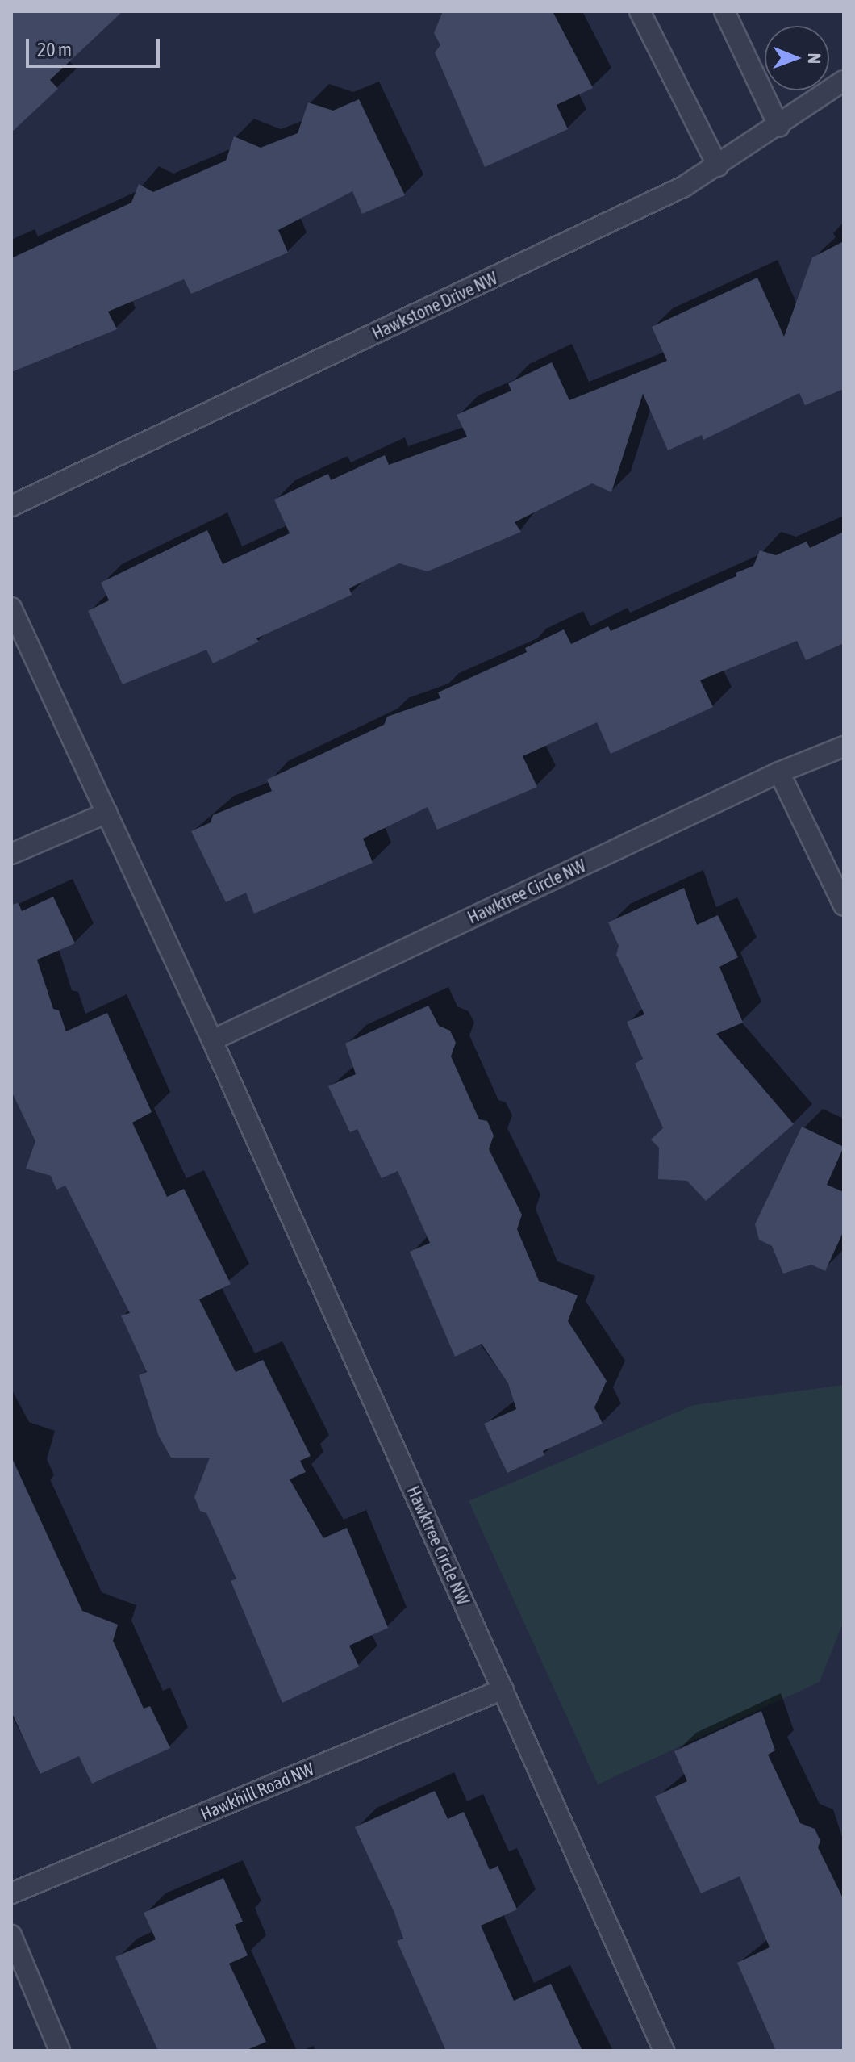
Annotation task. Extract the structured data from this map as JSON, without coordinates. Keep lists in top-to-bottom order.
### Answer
{
  "streets": {
    "street": ["Hawkstone Drive NW", "Hawktree Circle NW", "Hawkhill Road NW"]
  },
  "crossings": [
    ["Hawktree Circle NW", "Hawkhill Road NW"]
  ],
  "scale_bar": "20 m",
  "north": "right"
}
